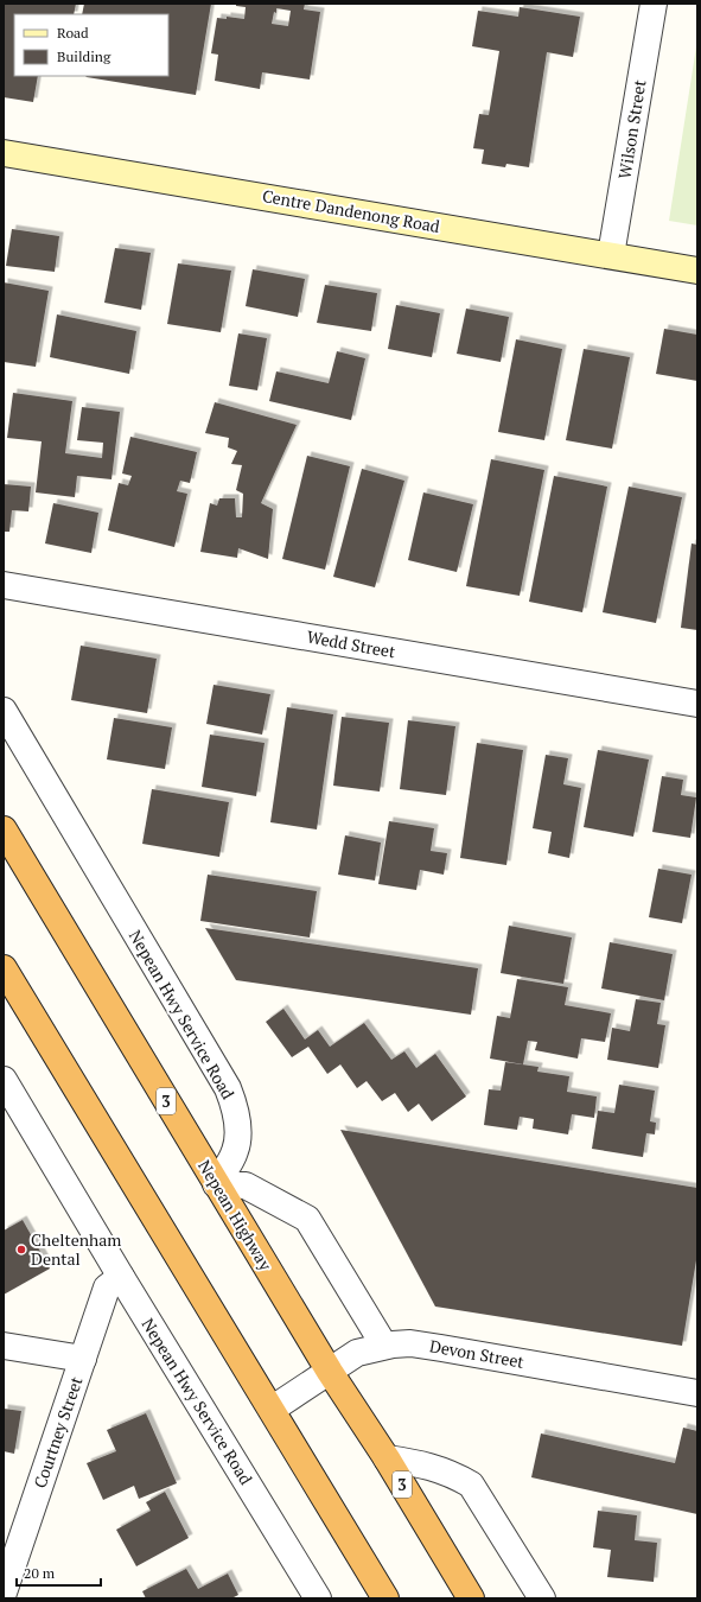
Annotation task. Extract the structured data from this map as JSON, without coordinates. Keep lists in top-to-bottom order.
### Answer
{
  "streets": {
    "highway": ["3", "Nepean Highway"],
    "main road": ["Centre Dandenong Road"],
    "street": [
      "Wilson Street",
      "Wedd Street",
      "Nepean Hwy Service Road",
      "Devon Street",
      "Courtney Street"
    ]
  },
  "crossings": [
    ["Wilson Street", "Centre Dandenong Road"],
    ["Nepean Hwy Service Road", "Nepean Highway"],
    ["Nepean Hwy Service Road", "Courtney Street"],
    ["Nepean Highway", "Devon Street"]
  ],
  "places": ["Cheltenham Dental"],
  "legend": ["Road", "Building"],
  "scale_bar": "20 m"
}
